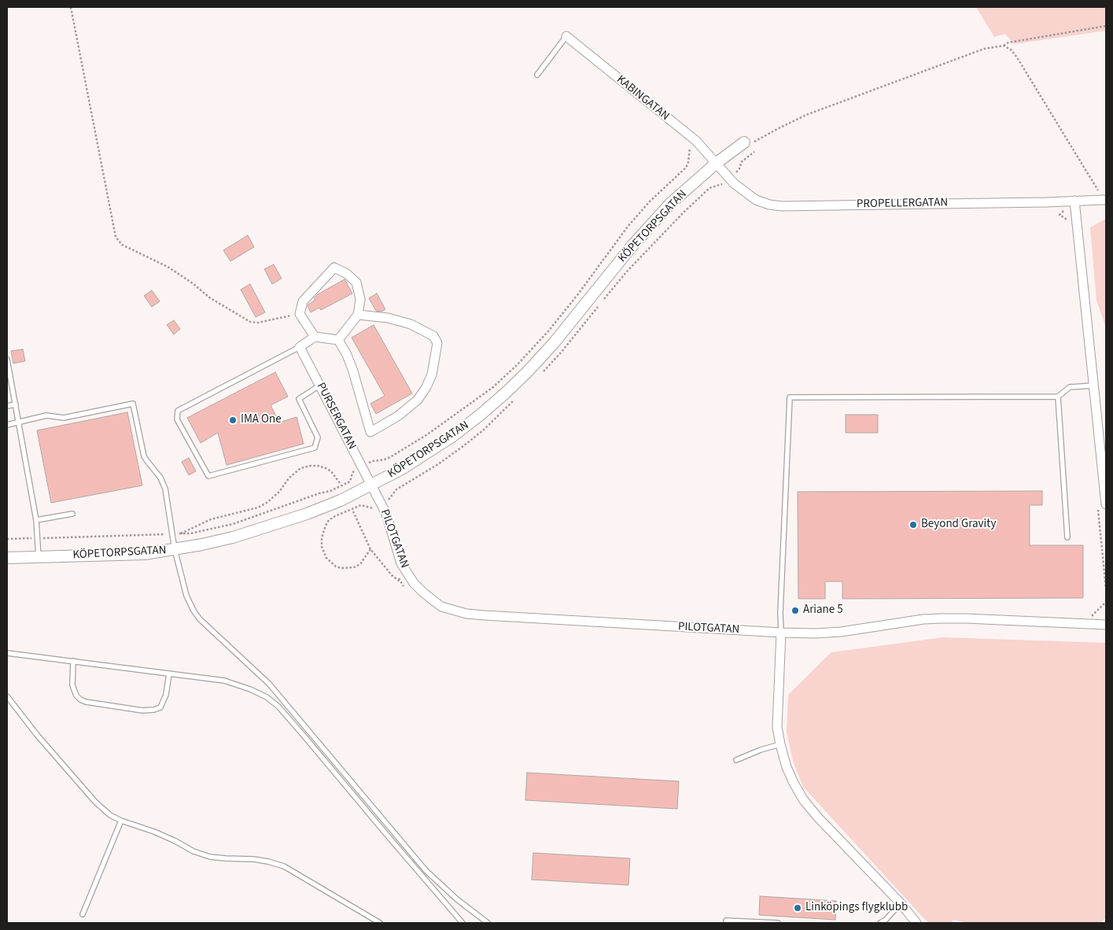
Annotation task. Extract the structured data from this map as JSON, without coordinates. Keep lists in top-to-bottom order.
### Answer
{
  "streets": {
    "street": [
      "KABINGATAN",
      "PROPELLERGATAN",
      "KÖPETORPSGATAN",
      "PURSERGATAN",
      "PILOTGATAN"
    ]
  },
  "crossings": [
    ["KABINGATAN", "PROPELLERGATAN"],
    ["KABINGATAN", "KÖPETORPSGATAN"],
    ["PROPELLERGATAN", "KÖPETORPSGATAN"],
    ["KÖPETORPSGATAN", "PURSERGATAN"],
    ["KÖPETORPSGATAN", "PILOTGATAN"],
    ["PURSERGATAN", "PILOTGATAN"]
  ],
  "places": [
    "IMA One",
    "Beyond Gravity",
    "Ariane 5",
    "Linköpings flygklubb"
  ]
}
